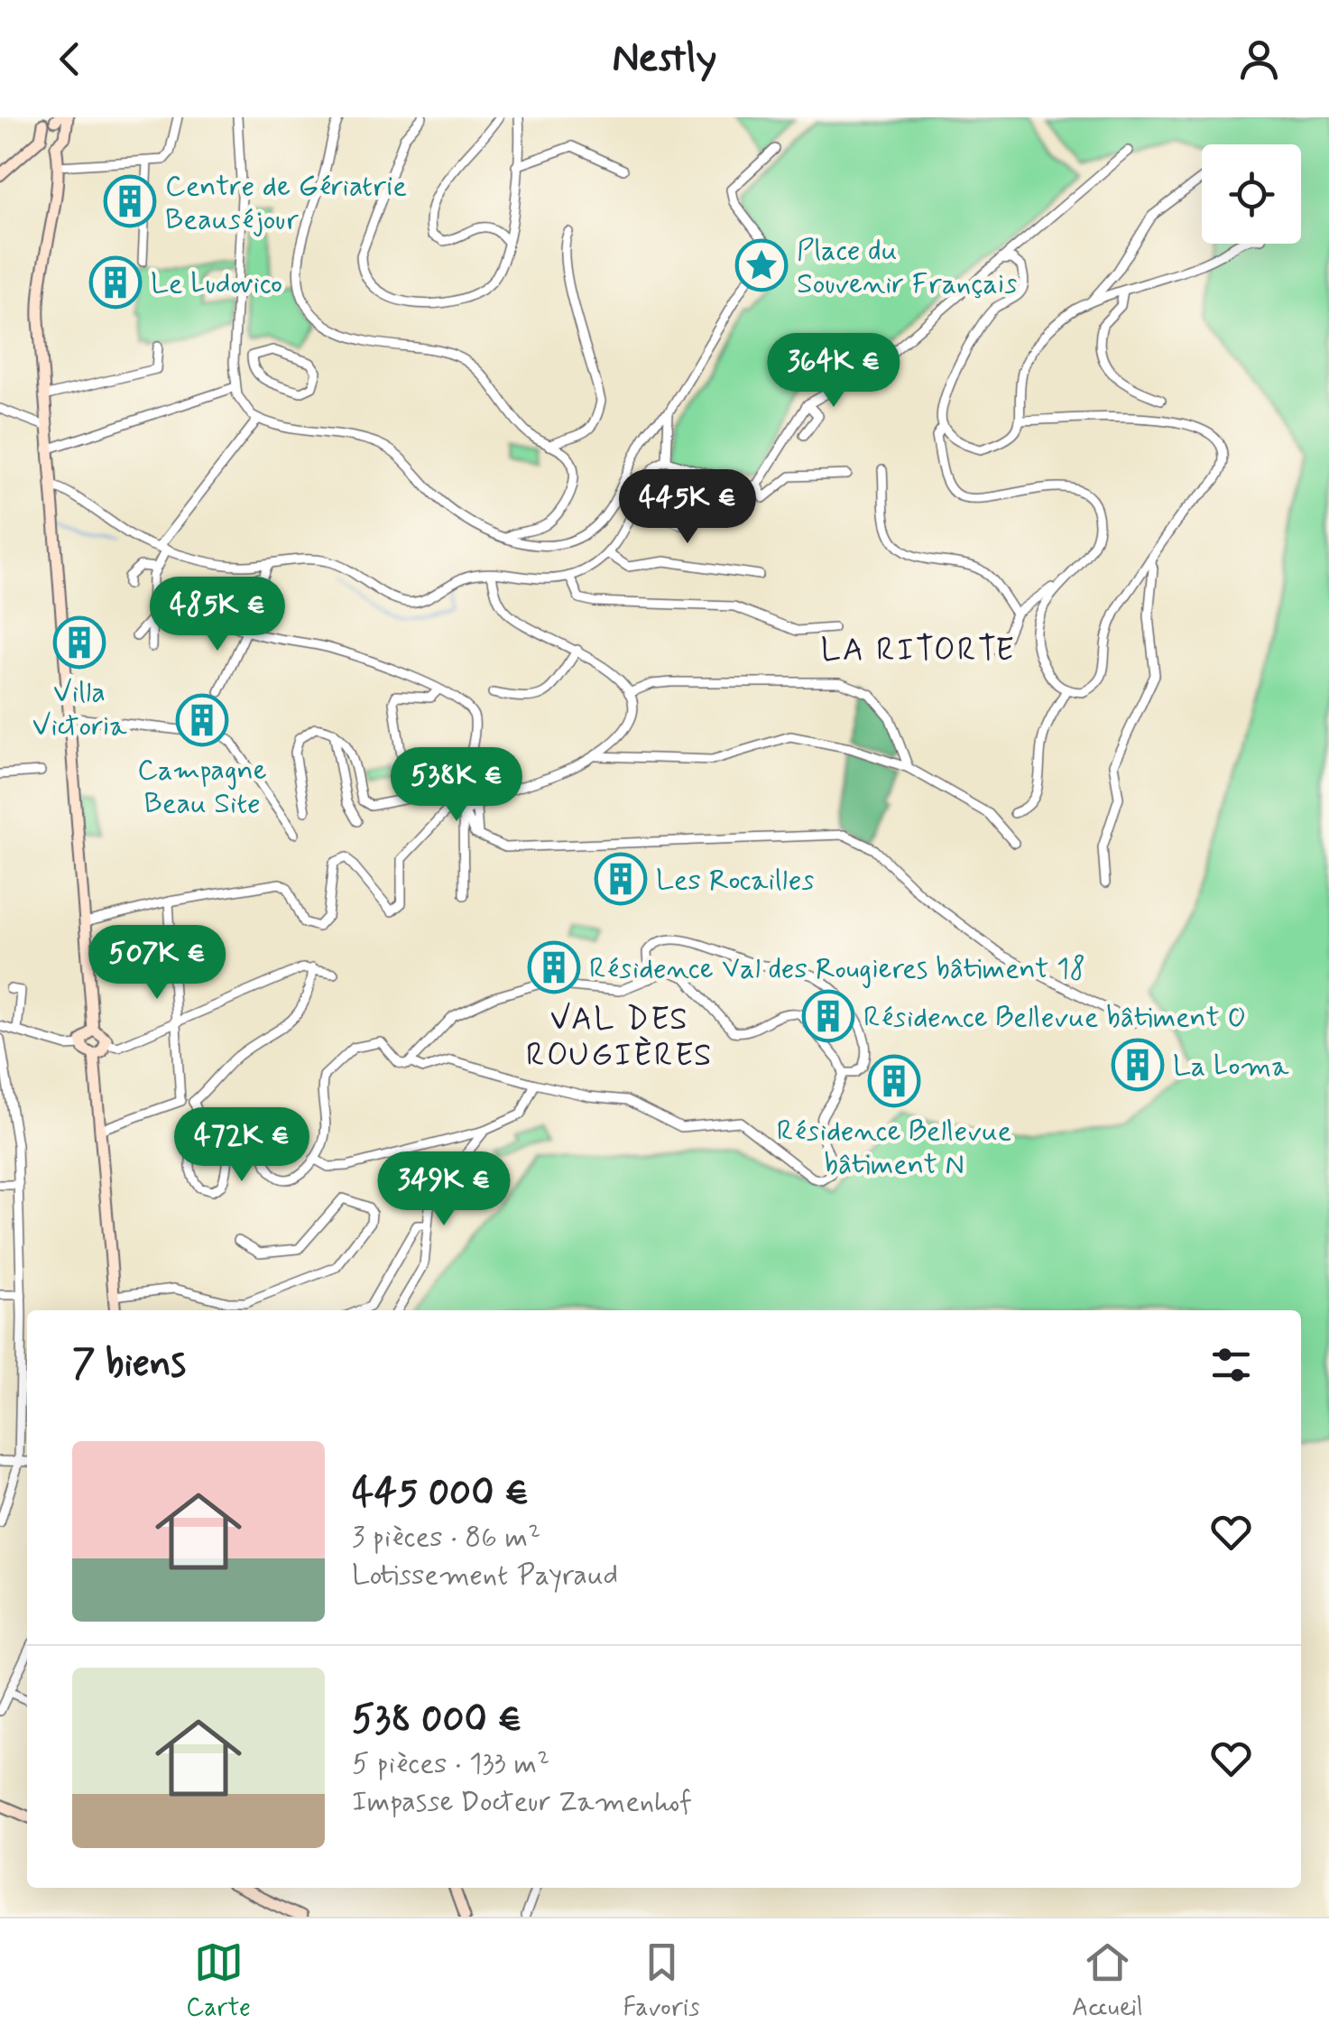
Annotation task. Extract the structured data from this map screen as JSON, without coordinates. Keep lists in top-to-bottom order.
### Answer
{
  "districts": ["LA RITORTE", "VAL DES ROUGIÈRES"],
  "places": {
    "building": [
      "Centre de Gériatrie Beauséjour",
      "Le Ludovico",
      "Villa Victoria",
      "Campagne Beau Site",
      "Les Rocailles",
      "Résidence Val des Rougieres bâtiment 18",
      "Résidence Bellevue bâtiment O",
      "La Loma",
      "Résidence Bellevue bâtiment N"
    ],
    "place": ["Place du Souvenir Français"]
  },
  "page": {
    "header": "Nestly",
    "price": [
      "364K €",
      "445K €",
      "485K €",
      "538K €",
      "507K €",
      "472K €",
      "349K €"
    ],
    "heading": "7 biens",
    "list": [
      {
        "name": "445 000 €",
        "note": "3 pièces · 86 m² · Lotissement Payraud"
      },
      {
        "name": "538 000 €",
        "note": "5 pièces · 133 m² · Impasse Docteur Zamenhof"
      }
    ],
    "tabs": ["Carte", "Favoris", "Accueil"]
  }
}
